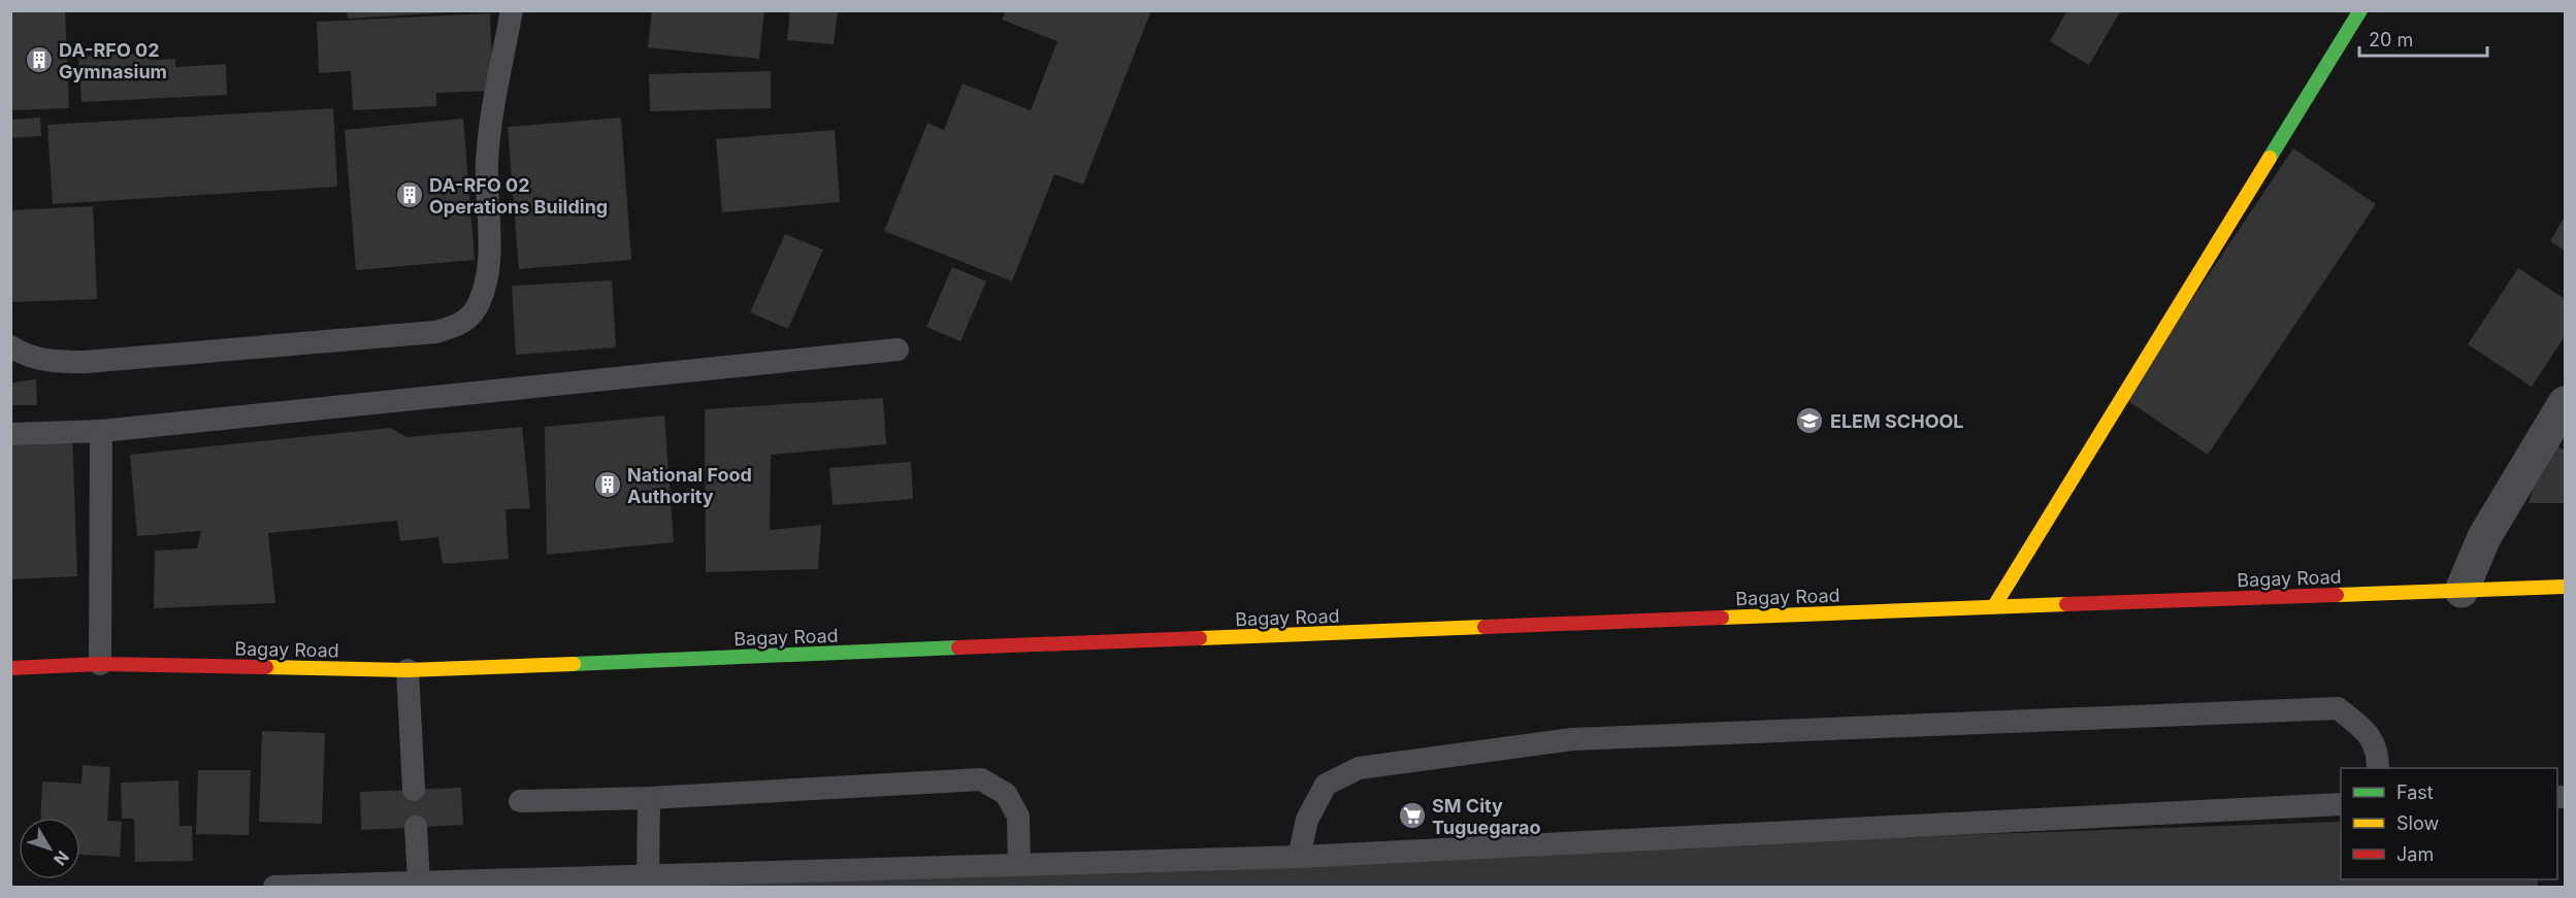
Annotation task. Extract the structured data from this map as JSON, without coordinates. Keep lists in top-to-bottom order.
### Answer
{
  "streets": {
    "street": ["Bagay Road"]
  },
  "places": {
    "building": ["DA-RFO 02 Gymnasium", "DA-RFO 02 Operations Building", "National Food Authority"],
    "school or university": ["ELEM SCHOOL"],
    "supermarket": ["SM City Tuguegarao"]
  },
  "legend": ["Fast", "Slow", "Jam"],
  "scale_bar": "20 m",
  "north": "bottom right"
}
